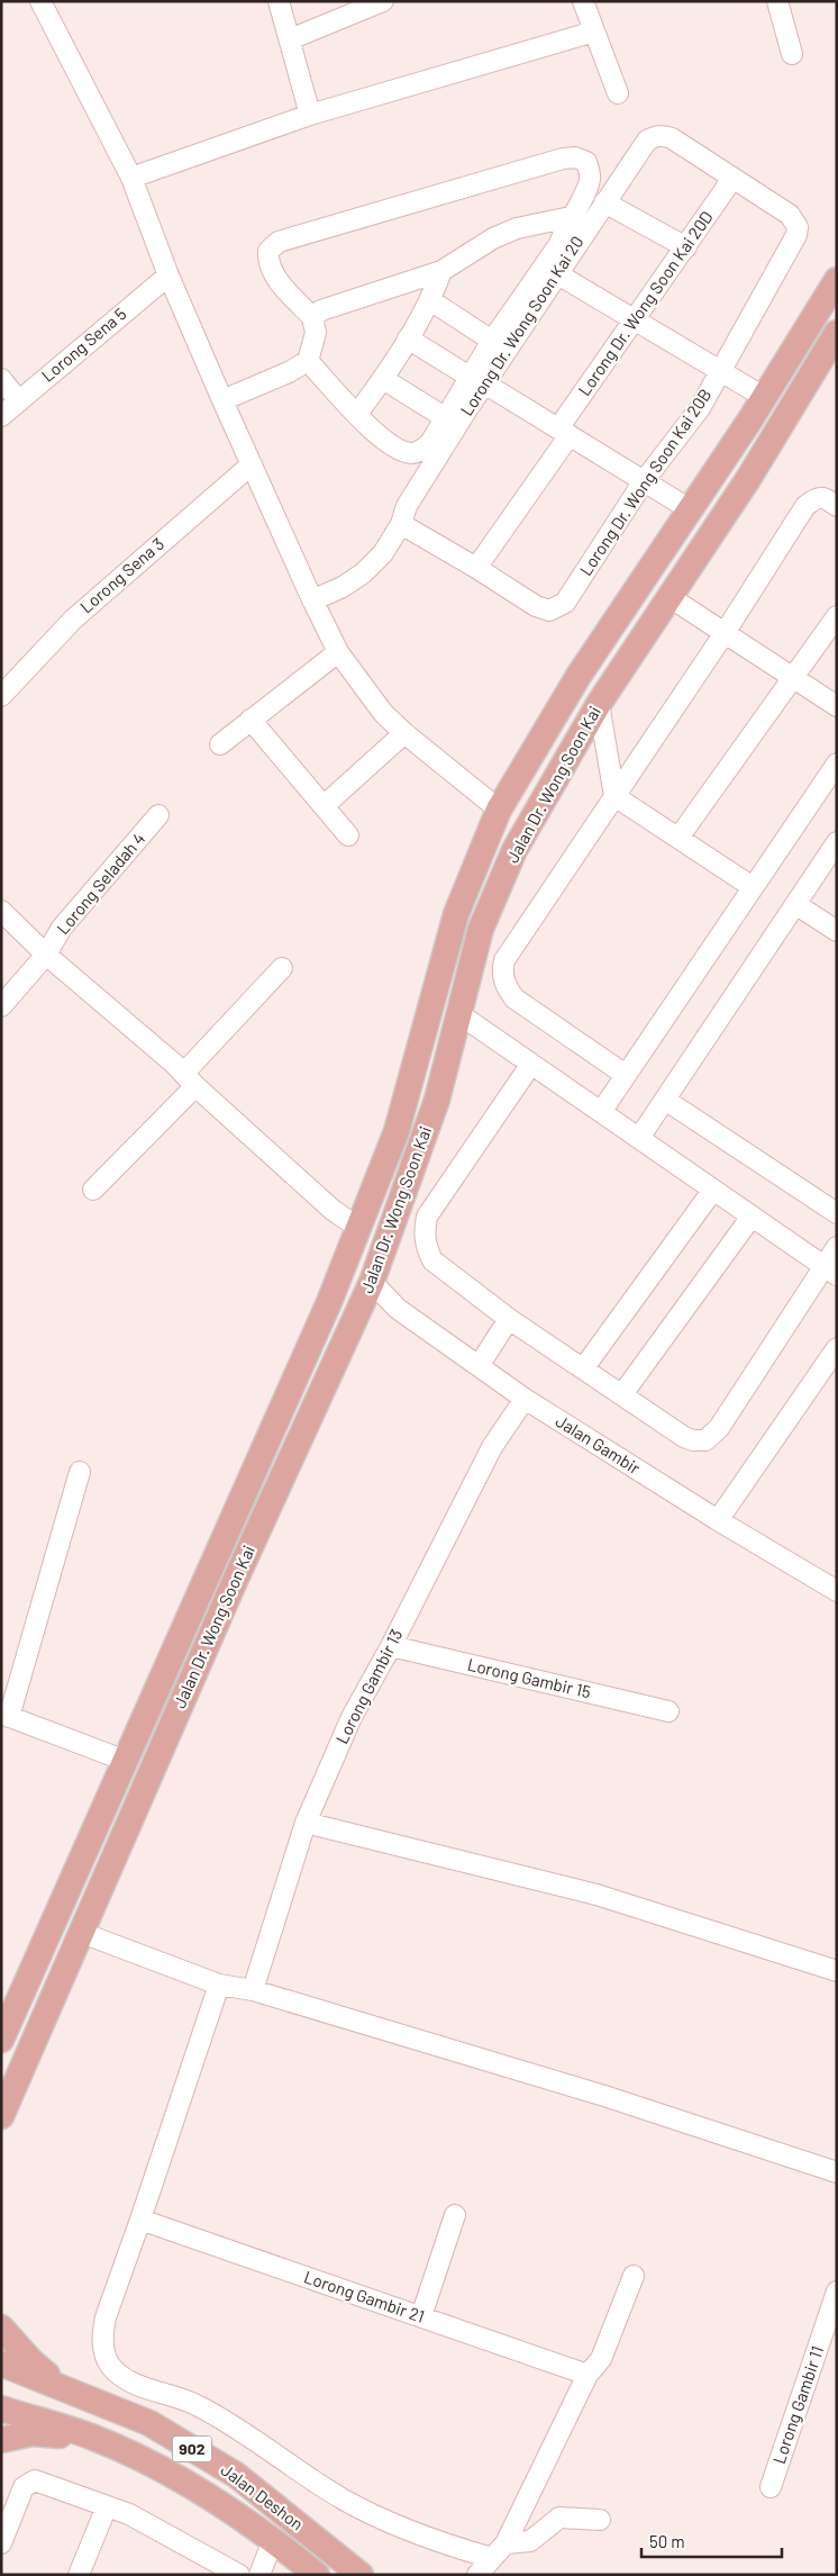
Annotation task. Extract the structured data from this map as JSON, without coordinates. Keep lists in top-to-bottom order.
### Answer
{
  "streets": {
    "main road": ["Jalan Dr. Wong Soon Kai", "902", "Jalan Deshon"],
    "street": [
      "Lorong Dr. Wong Soon Kai 20D",
      "Lorong Dr. Wong Soon Kai 20",
      "Lorong Sena 5",
      "Lorong Dr. Wong Soon Kai 20B",
      "Lorong Sena 3",
      "Lorong Seladah 4",
      "Jalan Gambir",
      "Lorong Gambir 15",
      "Lorong Gambir 13",
      "Lorong Gambir 21",
      "Lorong Gambir 11"
    ]
  },
  "crossings": [
    ["Lorong Dr. Wong Soon Kai 20D", "Lorong Dr. Wong Soon Kai 20"],
    ["Lorong Dr. Wong Soon Kai 20D", "Lorong Dr. Wong Soon Kai 20B"],
    ["Lorong Dr. Wong Soon Kai 20", "Lorong Dr. Wong Soon Kai 20B"],
    ["Jalan Dr. Wong Soon Kai", "Jalan Gambir"],
    ["Jalan Gambir", "Lorong Gambir 13"],
    ["Lorong Gambir 15", "Lorong Gambir 13"]
  ],
  "scale_bar": "50 m"
}
